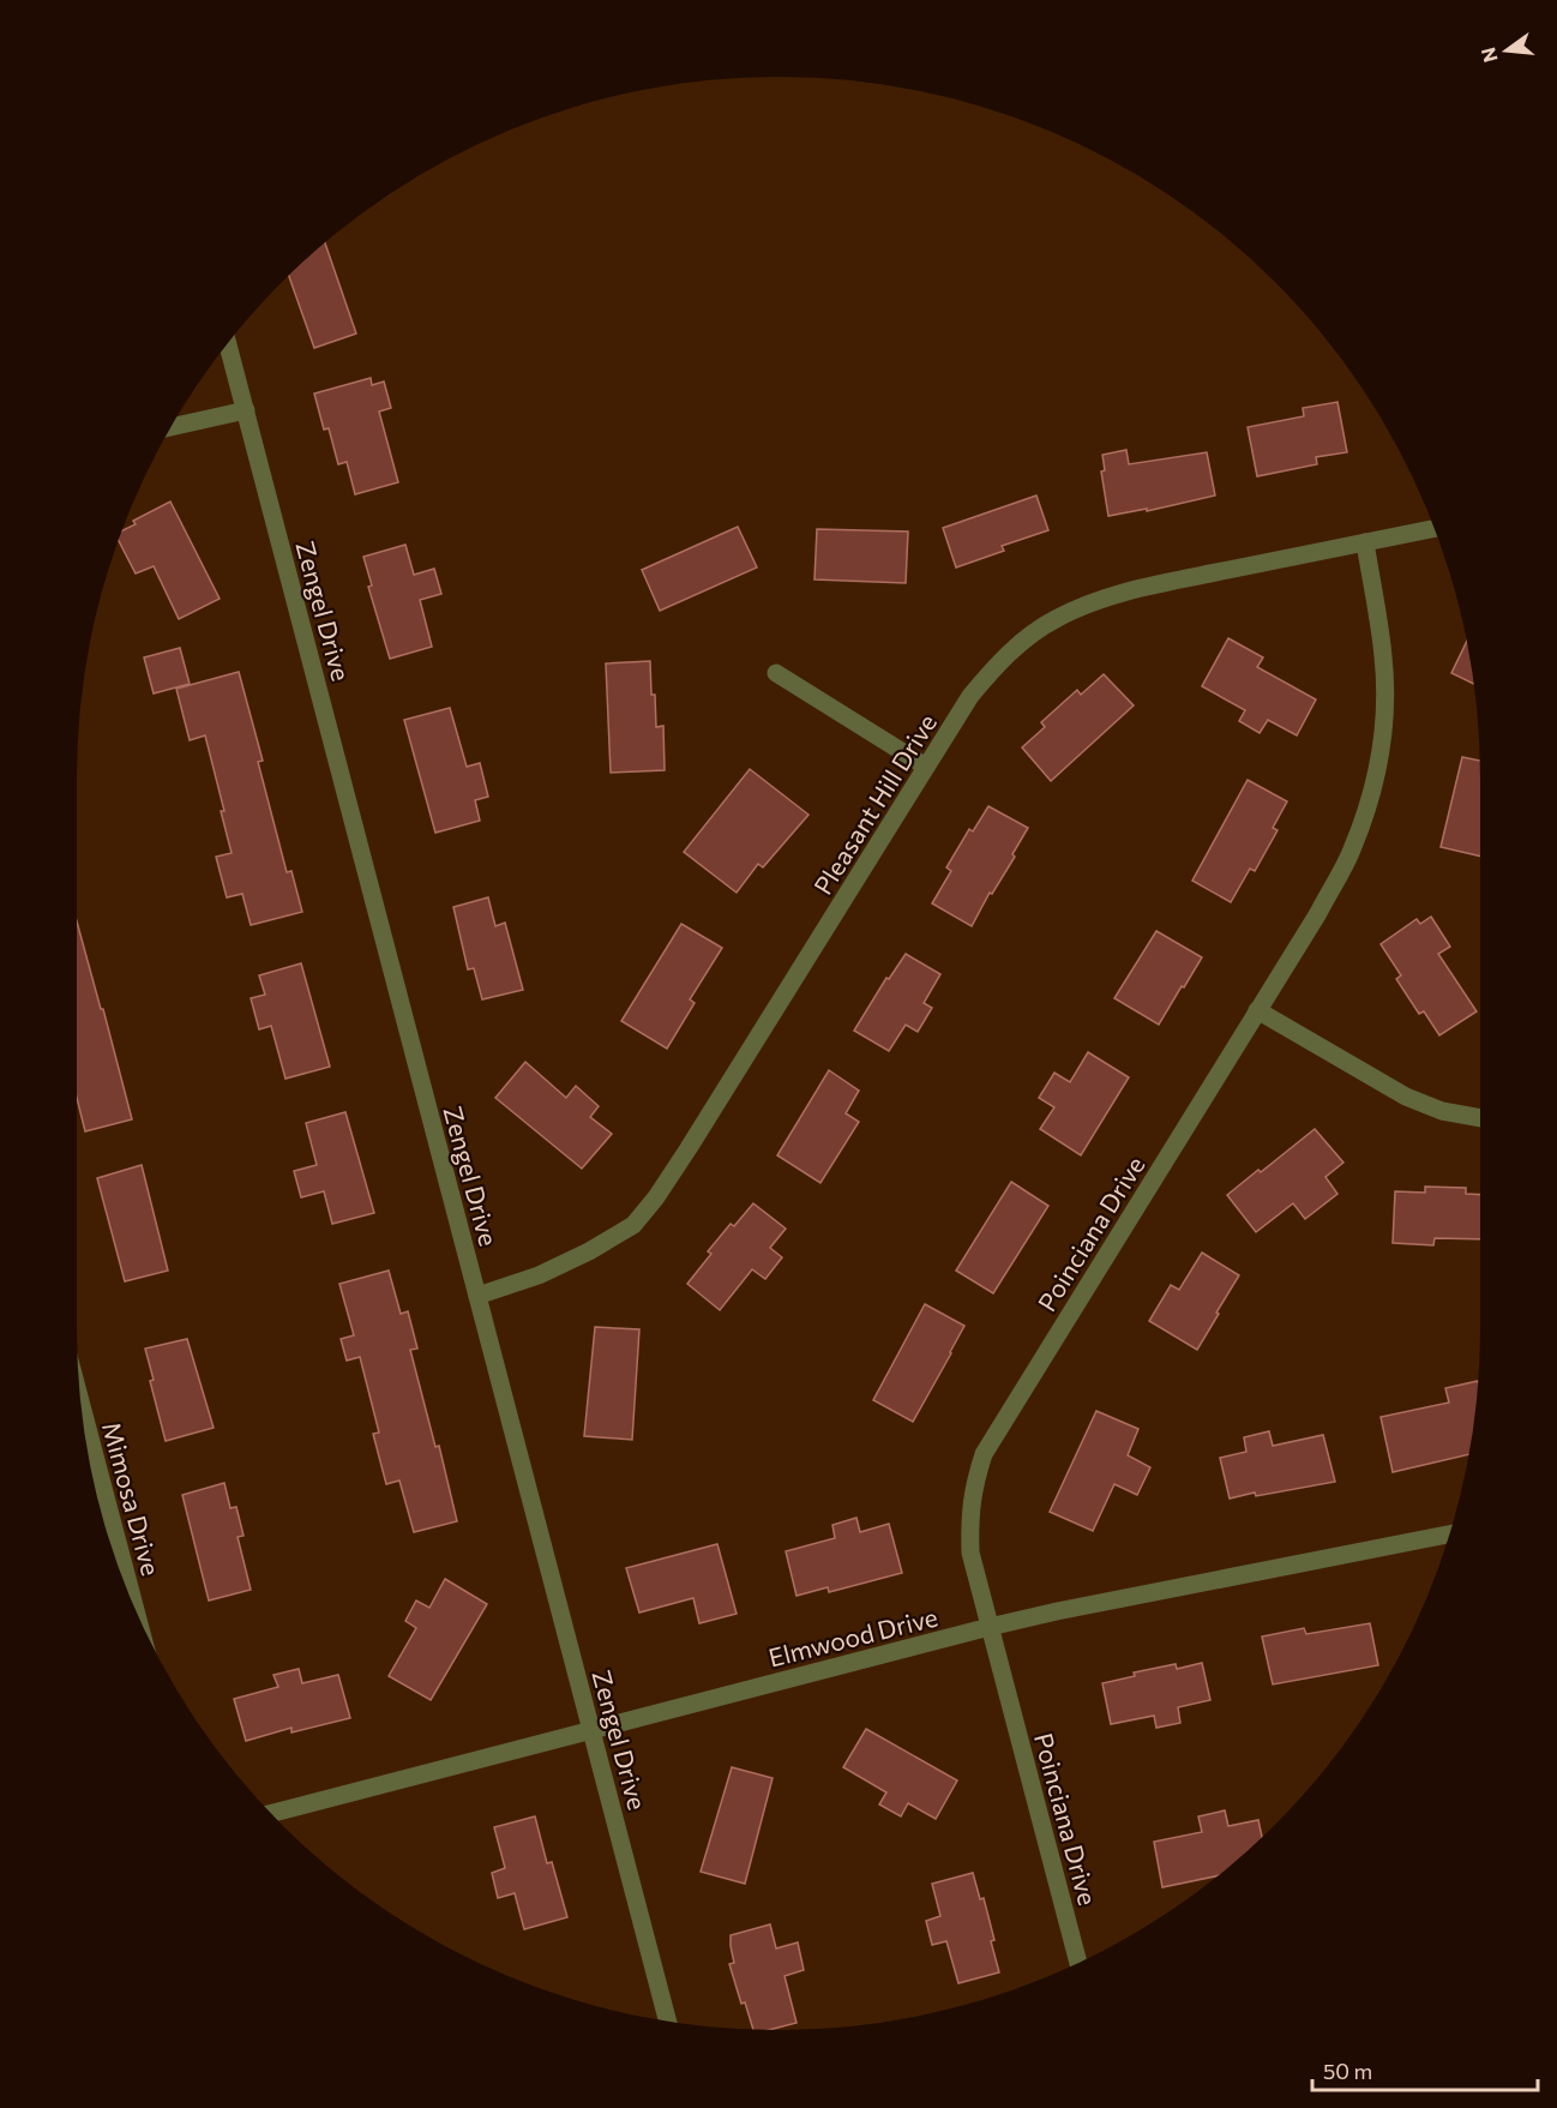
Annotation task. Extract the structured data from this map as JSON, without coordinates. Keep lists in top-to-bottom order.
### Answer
{
  "streets": {
    "street": [
      "Zengel Drive",
      "Pleasant Hill Drive",
      "Poinciana Drive",
      "Mimosa Drive",
      "Elmwood Drive"
    ]
  },
  "crossings": [
    ["Zengel Drive", "Pleasant Hill Drive"],
    ["Zengel Drive", "Elmwood Drive"],
    ["Pleasant Hill Drive", "Poinciana Drive"],
    ["Poinciana Drive", "Elmwood Drive"]
  ],
  "scale_bar": "50 m",
  "north": "left"
}
